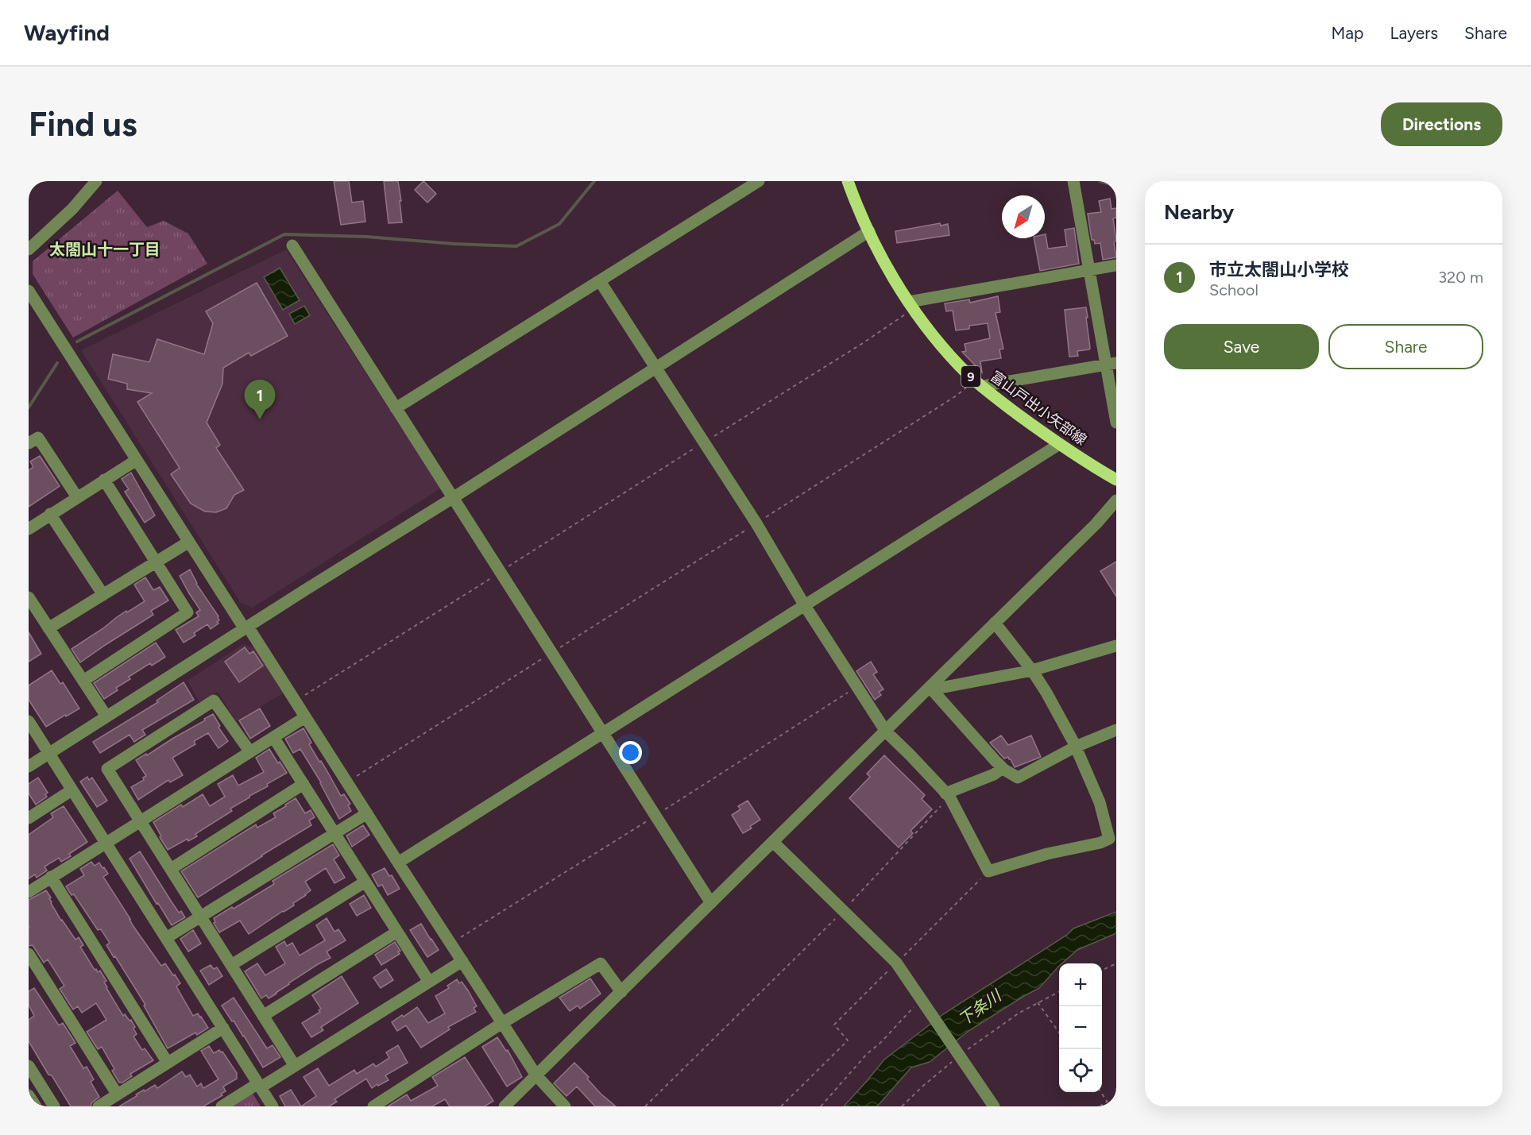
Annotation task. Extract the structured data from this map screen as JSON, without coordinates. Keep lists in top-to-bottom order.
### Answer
{
  "streets": {
    "main road": ["9", "富山戸出小矢部線"]
  },
  "districts": ["太閤山十一丁目"],
  "water": ["下条川"],
  "north": "bottom left",
  "page": {
    "header": "Wayfind",
    "nav": ["Map", "Layers", "Share"],
    "buttons": [
      "Directions",
      ["Save", "Share"]
    ],
    "title": "Find us",
    "heading": "Nearby",
    "list": [
      {
        "mark": "1",
        "name": "市立太閤山小学校",
        "note": "School",
        "value": "320 m"
      }
    ],
    "pins": "1",
    "map_buttons": ["+", "−"]
  }
}
